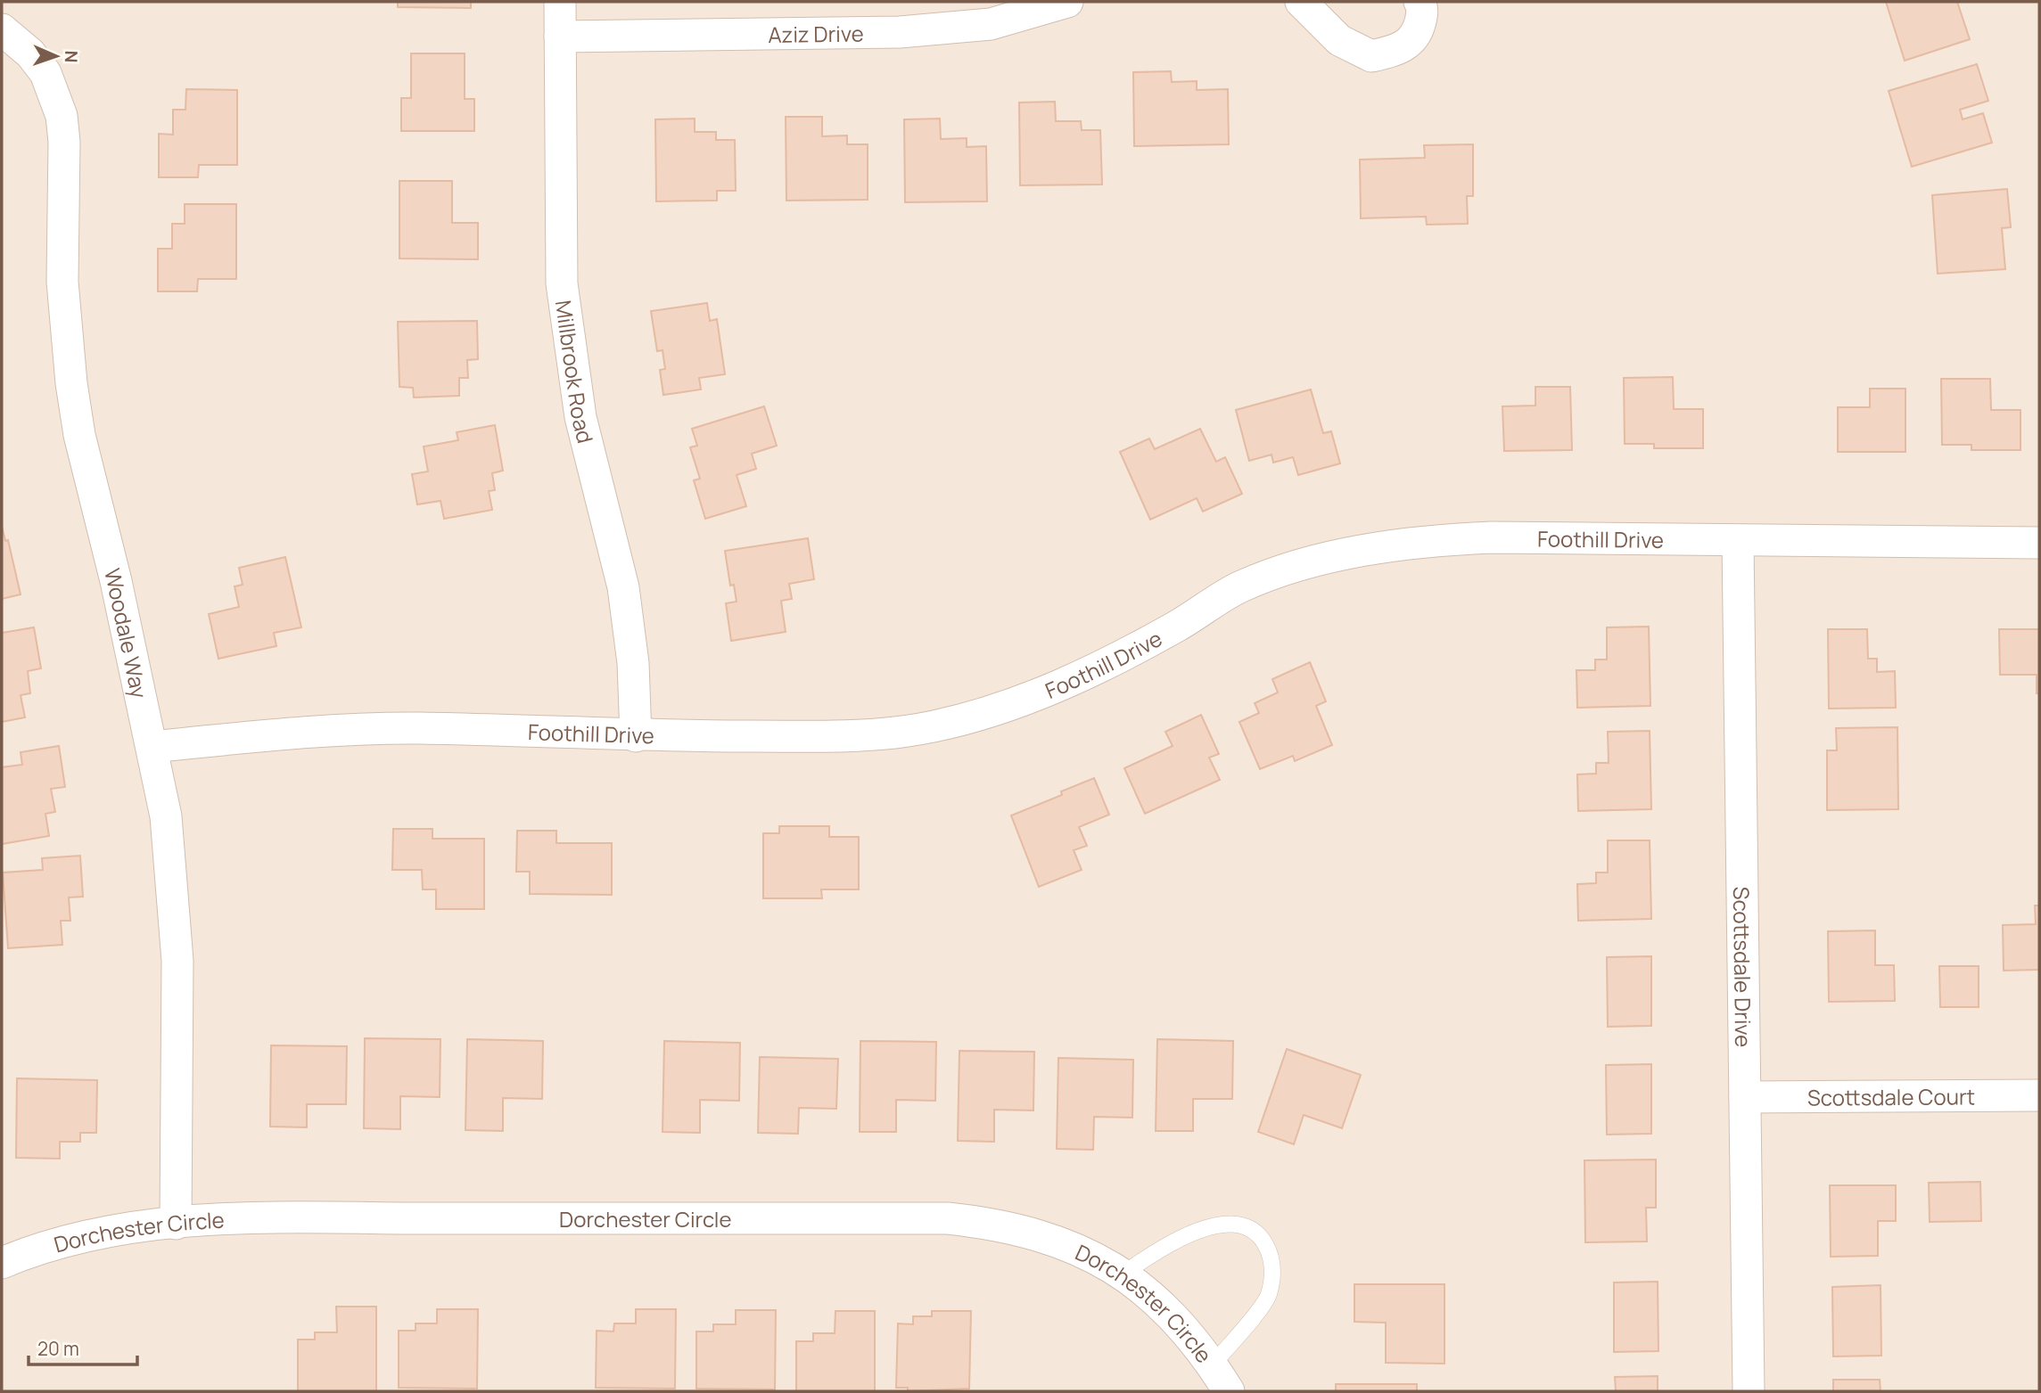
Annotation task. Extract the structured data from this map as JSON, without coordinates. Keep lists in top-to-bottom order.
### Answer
{
  "streets": {
    "street": [
      "Aziz Drive",
      "Millbrook Road",
      "Foothill Drive",
      "Woodale Way",
      "Scottsdale Drive",
      "Scottsdale Court",
      "Dorchester Circle"
    ]
  },
  "crossings": [
    ["Aziz Drive", "Millbrook Road"],
    ["Millbrook Road", "Foothill Drive"],
    ["Foothill Drive", "Woodale Way"],
    ["Foothill Drive", "Scottsdale Drive"],
    ["Woodale Way", "Dorchester Circle"],
    ["Scottsdale Drive", "Scottsdale Court"]
  ],
  "scale_bar": "20 m",
  "north": "right"
}
